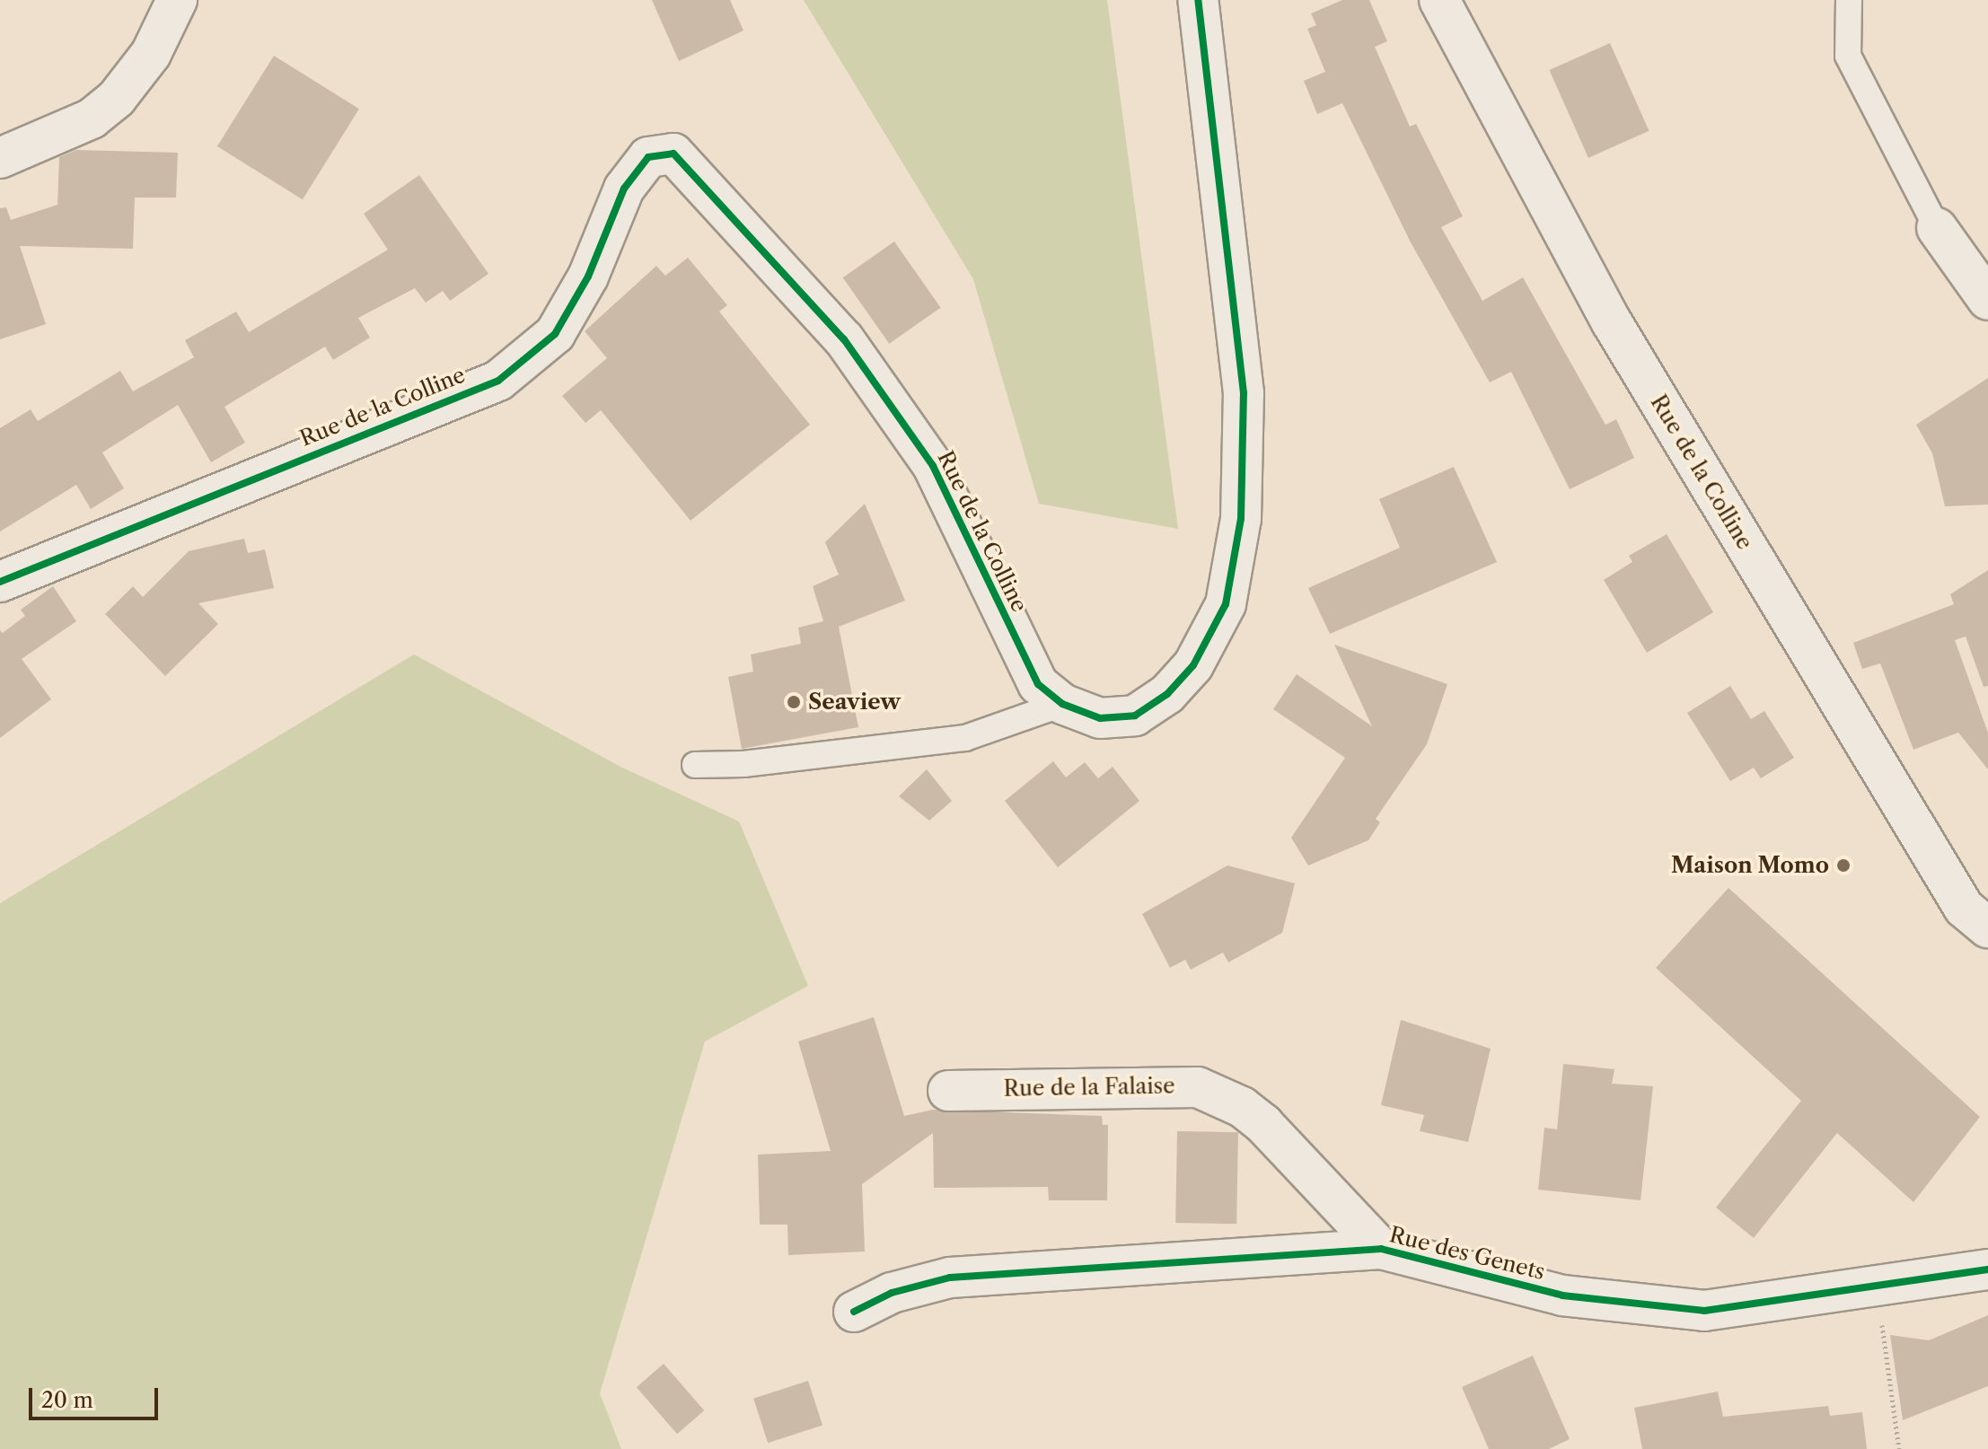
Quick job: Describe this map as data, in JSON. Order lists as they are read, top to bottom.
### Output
{
  "streets": {
    "street": ["Rue de la Colline", "Rue de la Falaise", "Rue des Genets"]
  },
  "crossings": [
    ["Rue de la Falaise", "Rue des Genets"]
  ],
  "places": ["Seaview", "Maison Momo"],
  "scale_bar": "20 m"
}
